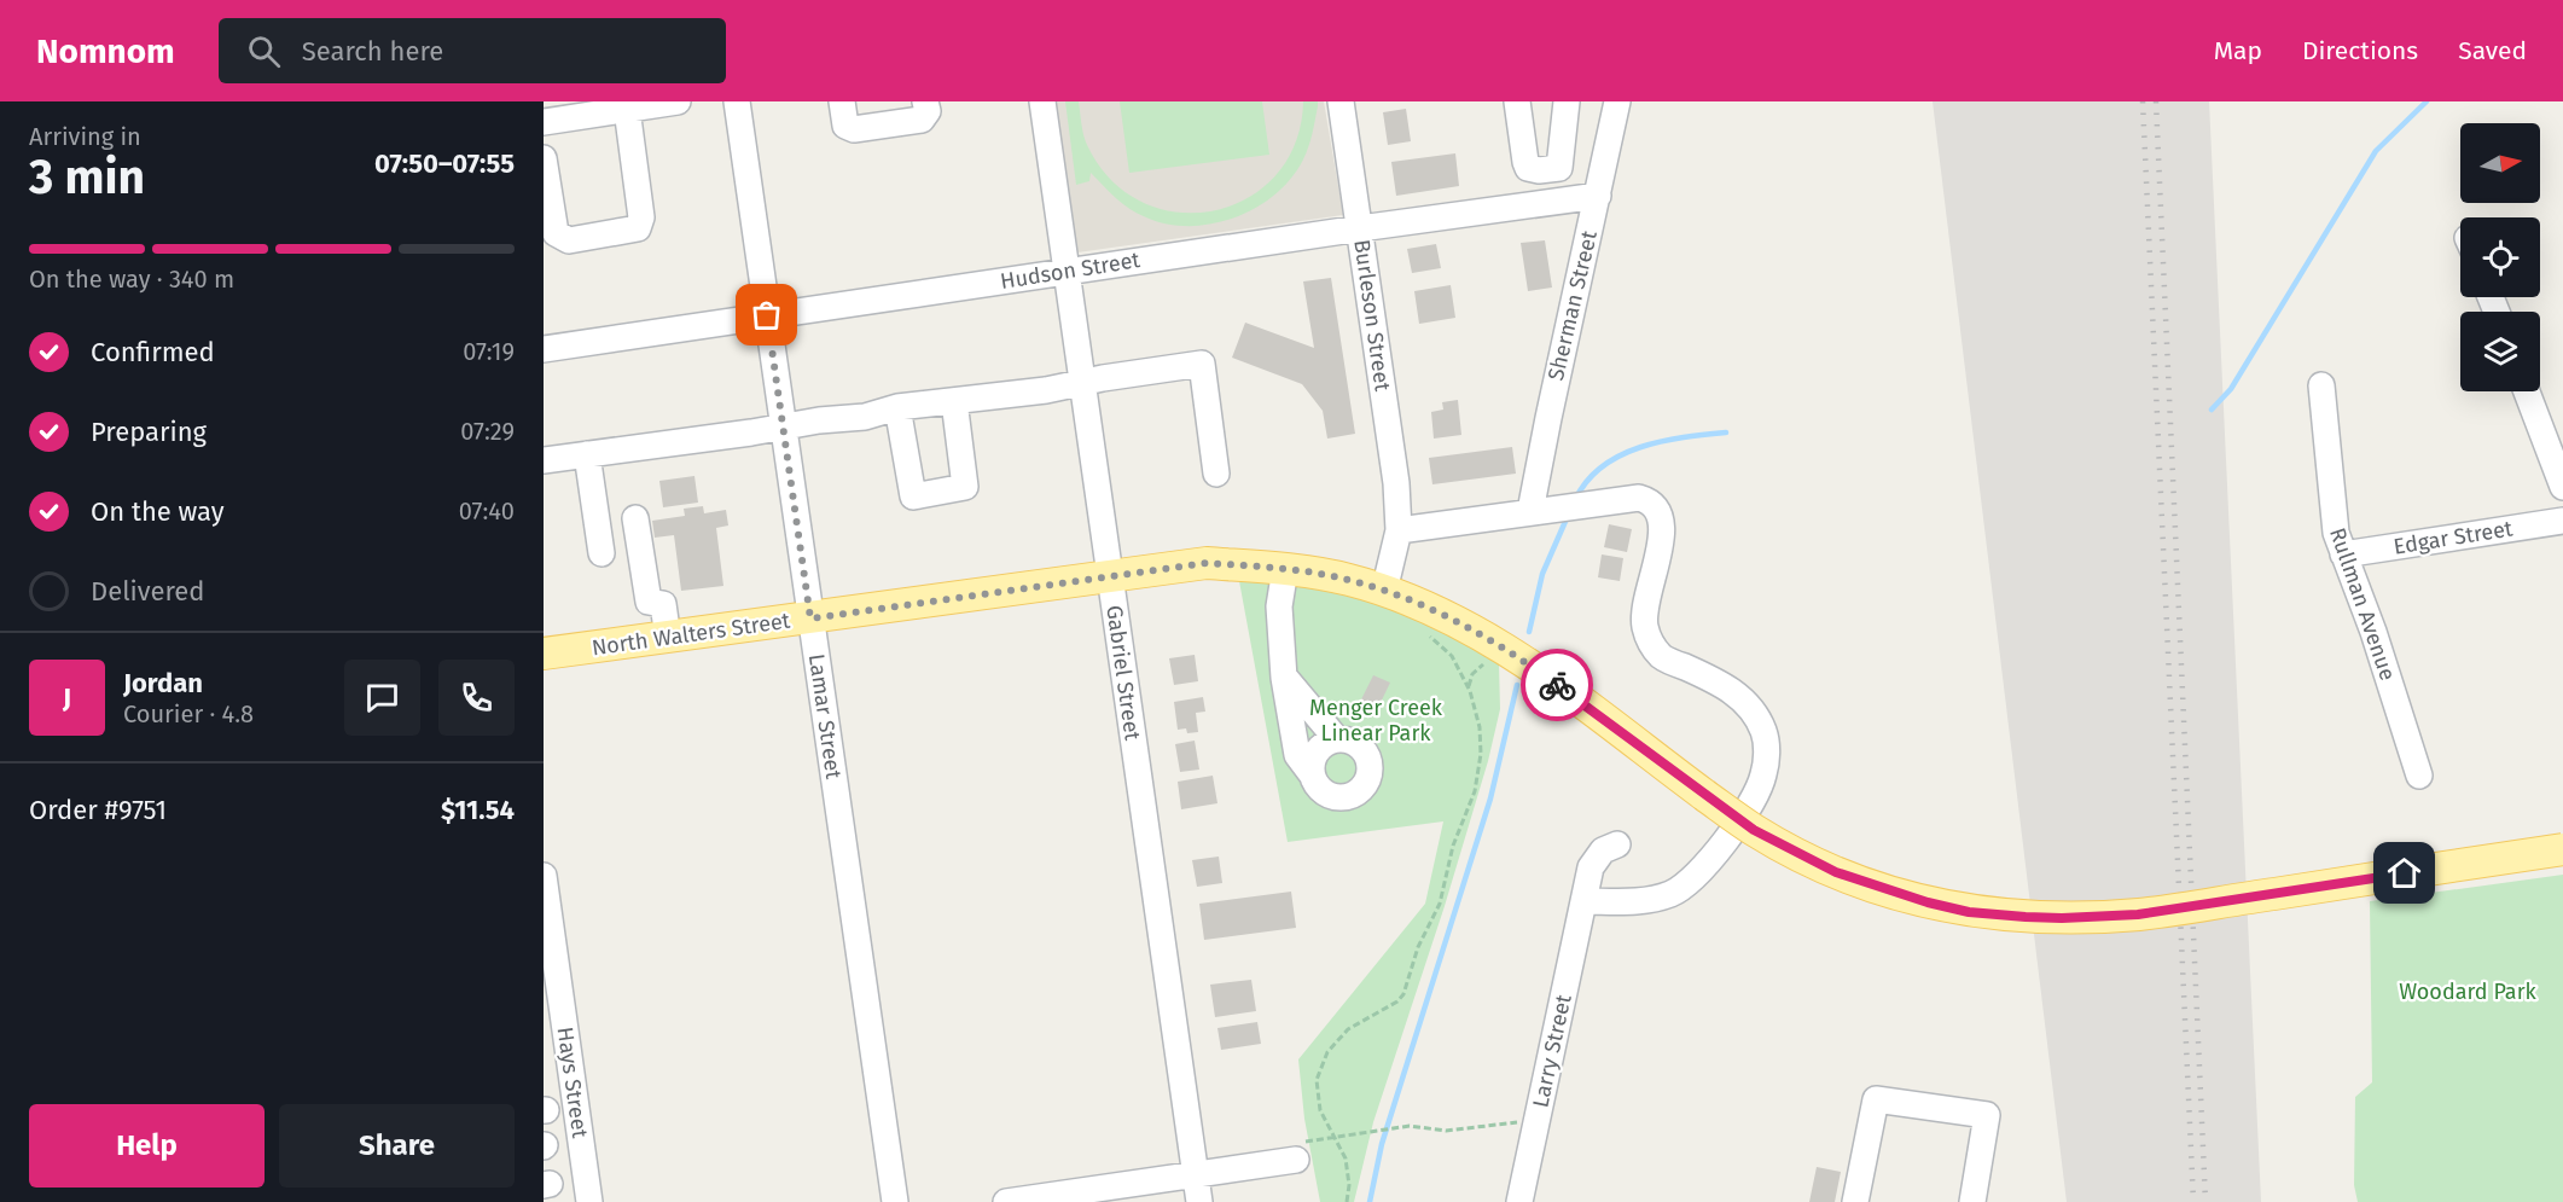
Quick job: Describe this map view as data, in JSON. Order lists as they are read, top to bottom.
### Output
{
  "streets": {
    "main road": ["North Walters Street"],
    "street": [
      "Hudson Street",
      "Sherman Street",
      "Burleson Street",
      "Edgar Street",
      "Rullman Avenue",
      "Gabriel Street",
      "Lamar Street",
      "Larry Street",
      "Hays Street"
    ]
  },
  "crossings": [
    ["Hudson Street", "Sherman Street"],
    ["Hudson Street", "Burleson Street"],
    ["Hudson Street", "Gabriel Street"],
    ["Hudson Street", "Lamar Street"],
    ["Burleson Street", "North Walters Street"],
    ["Edgar Street", "Rullman Avenue"],
    ["North Walters Street", "Gabriel Street"],
    ["North Walters Street", "Lamar Street"]
  ],
  "parks": ["Menger Creek Linear Park", "Woodard Park"],
  "north": "right",
  "page": {
    "header": "Nomnom",
    "search": "Search here",
    "nav": ["Map", "Directions", "Saved"],
    "heading": ["3 min", "Arriving in", "07:50–07:55"],
    "panel": [
      "Jordan",
      "Courier · 4.8",
      "Order #9751",
      "$11.54"
    ],
    "bar": "On the way · 340 m",
    "list": [
      ["Confirmed", "07:19"],
      ["Preparing", "07:29"],
      ["On the way", "07:40"],
      "Delivered"
    ],
    "round": "J",
    "buttons": ["Help", "Share"]
  }
}
